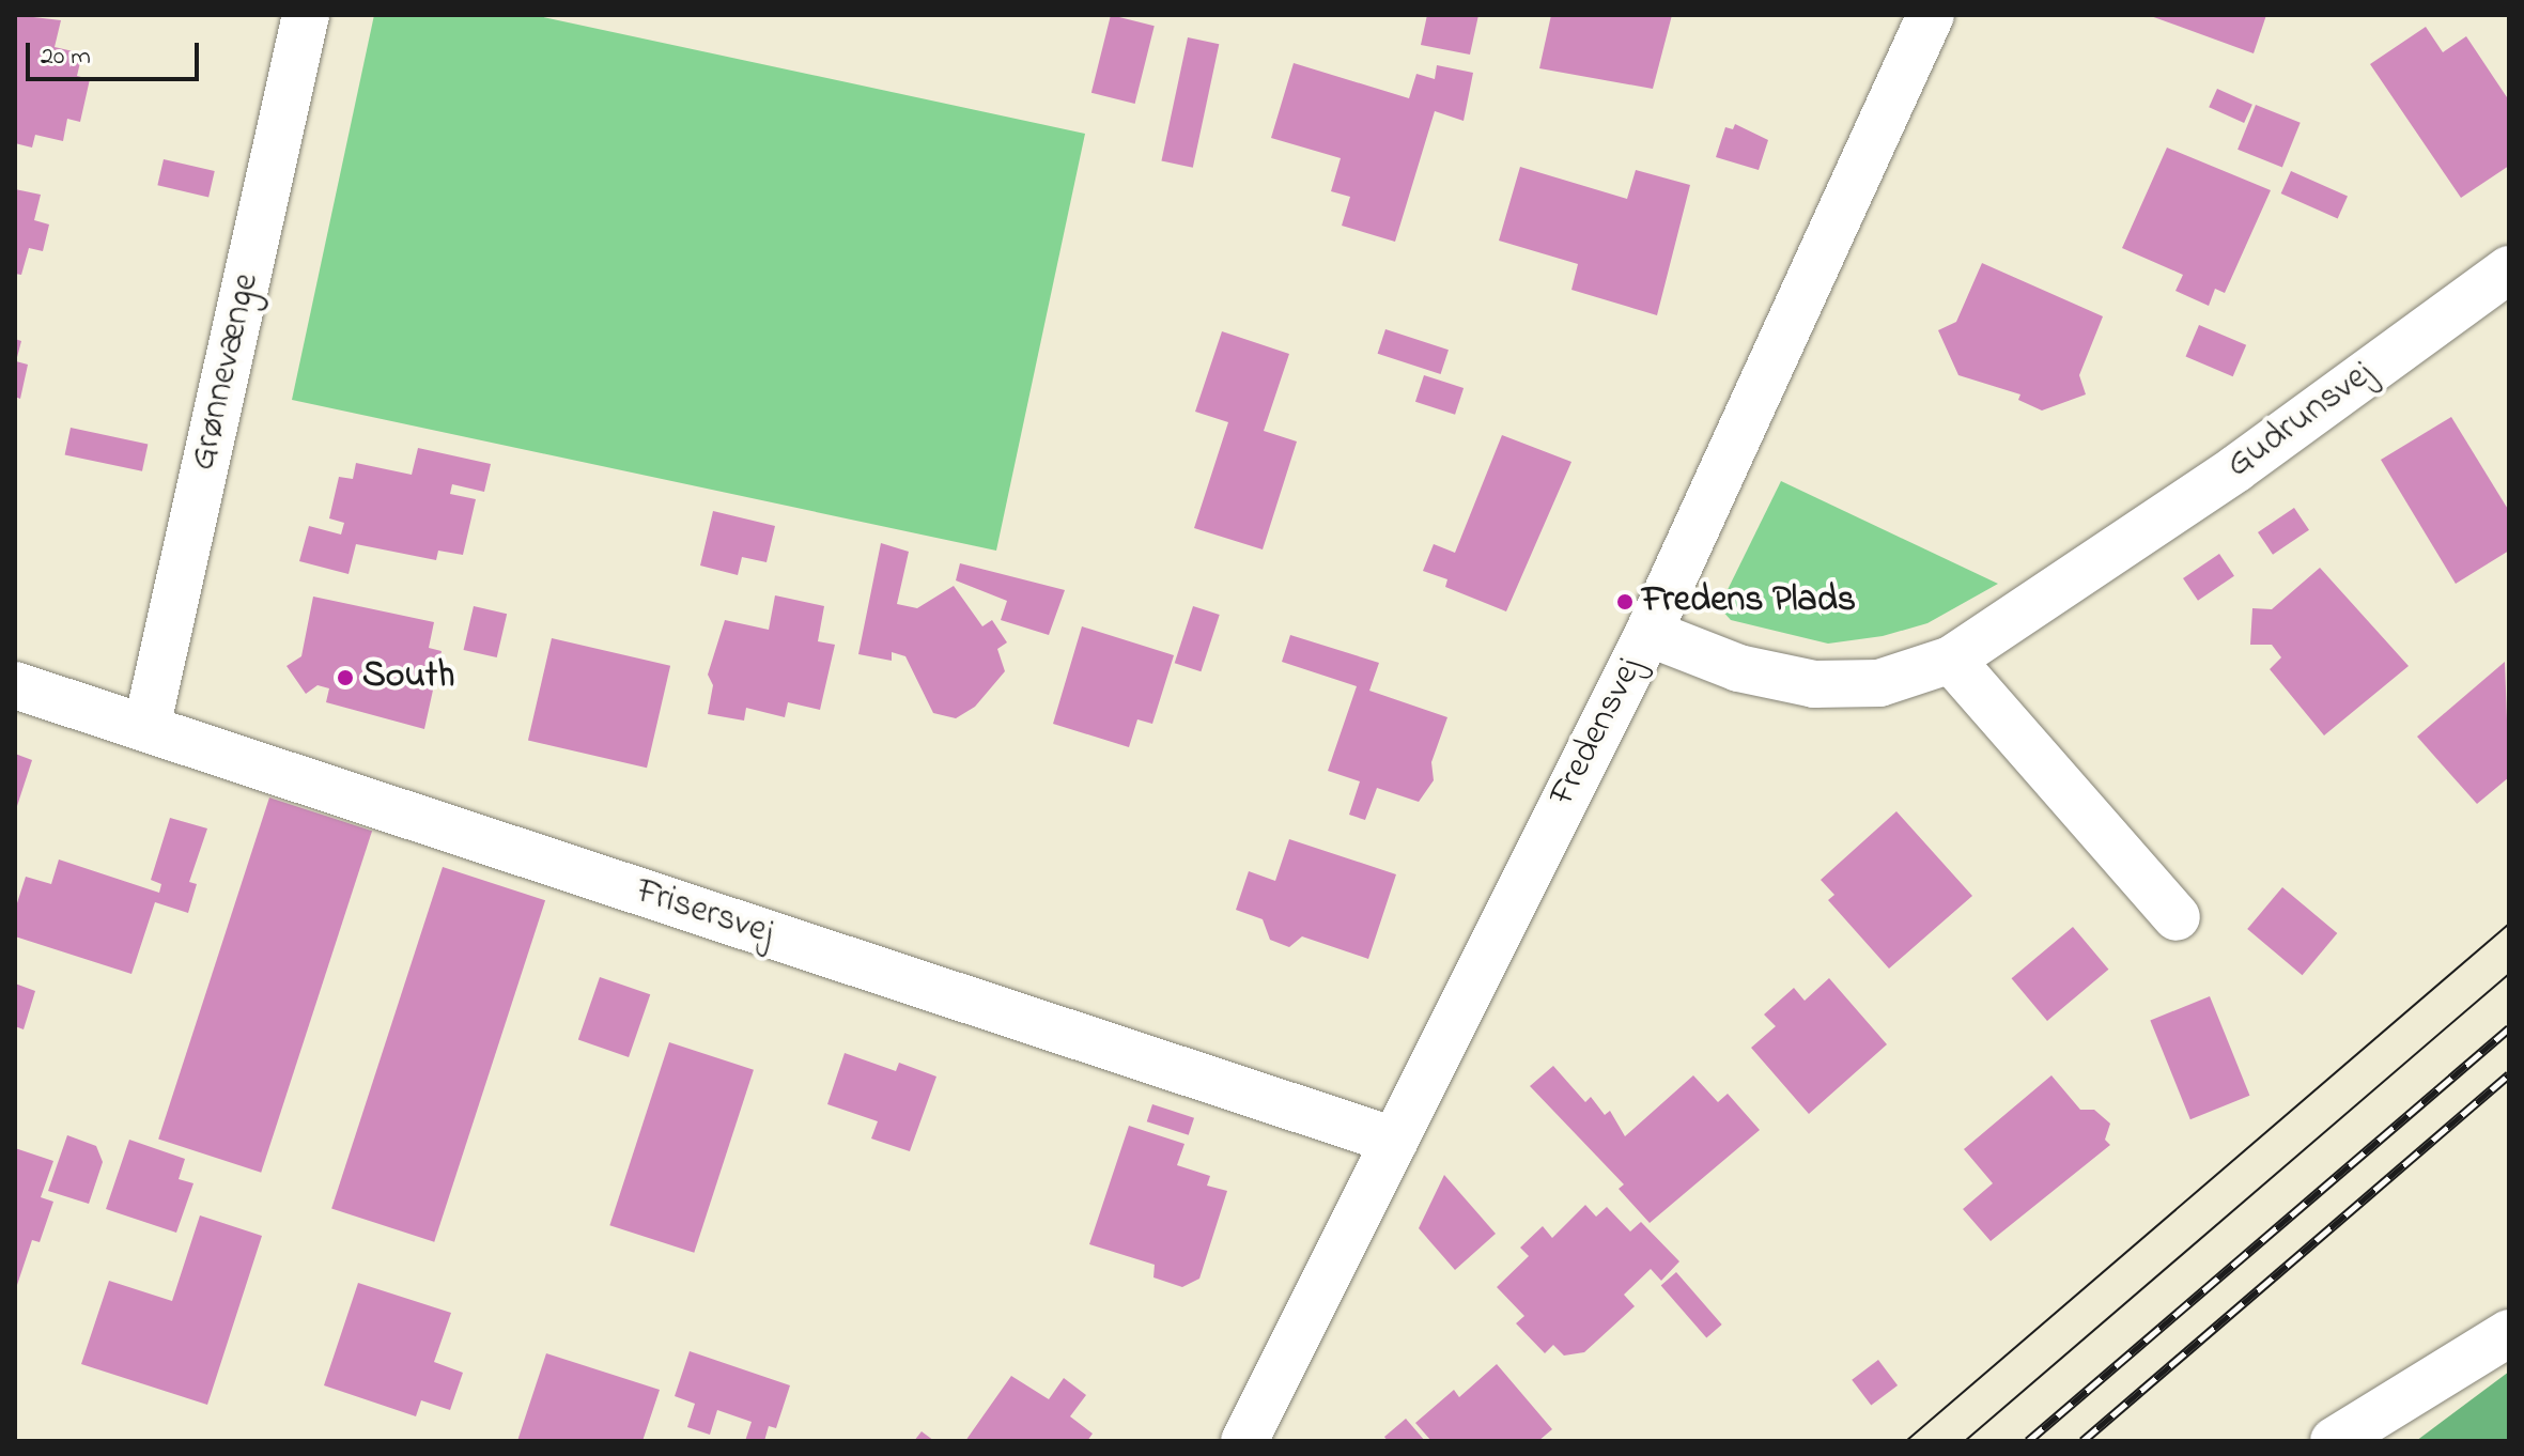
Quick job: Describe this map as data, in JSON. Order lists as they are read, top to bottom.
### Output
{
  "streets": {
    "street": [
      "Grønnevænge",
      "Gudrunsvej",
      "Fredensvej",
      "Frisersvej"
    ]
  },
  "crossings": [
    ["Grønnevænge", "Frisersvej"],
    ["Fredensvej", "Frisersvej"]
  ],
  "places": ["Fredens Plads", "South"],
  "scale_bar": "20 m"
}
